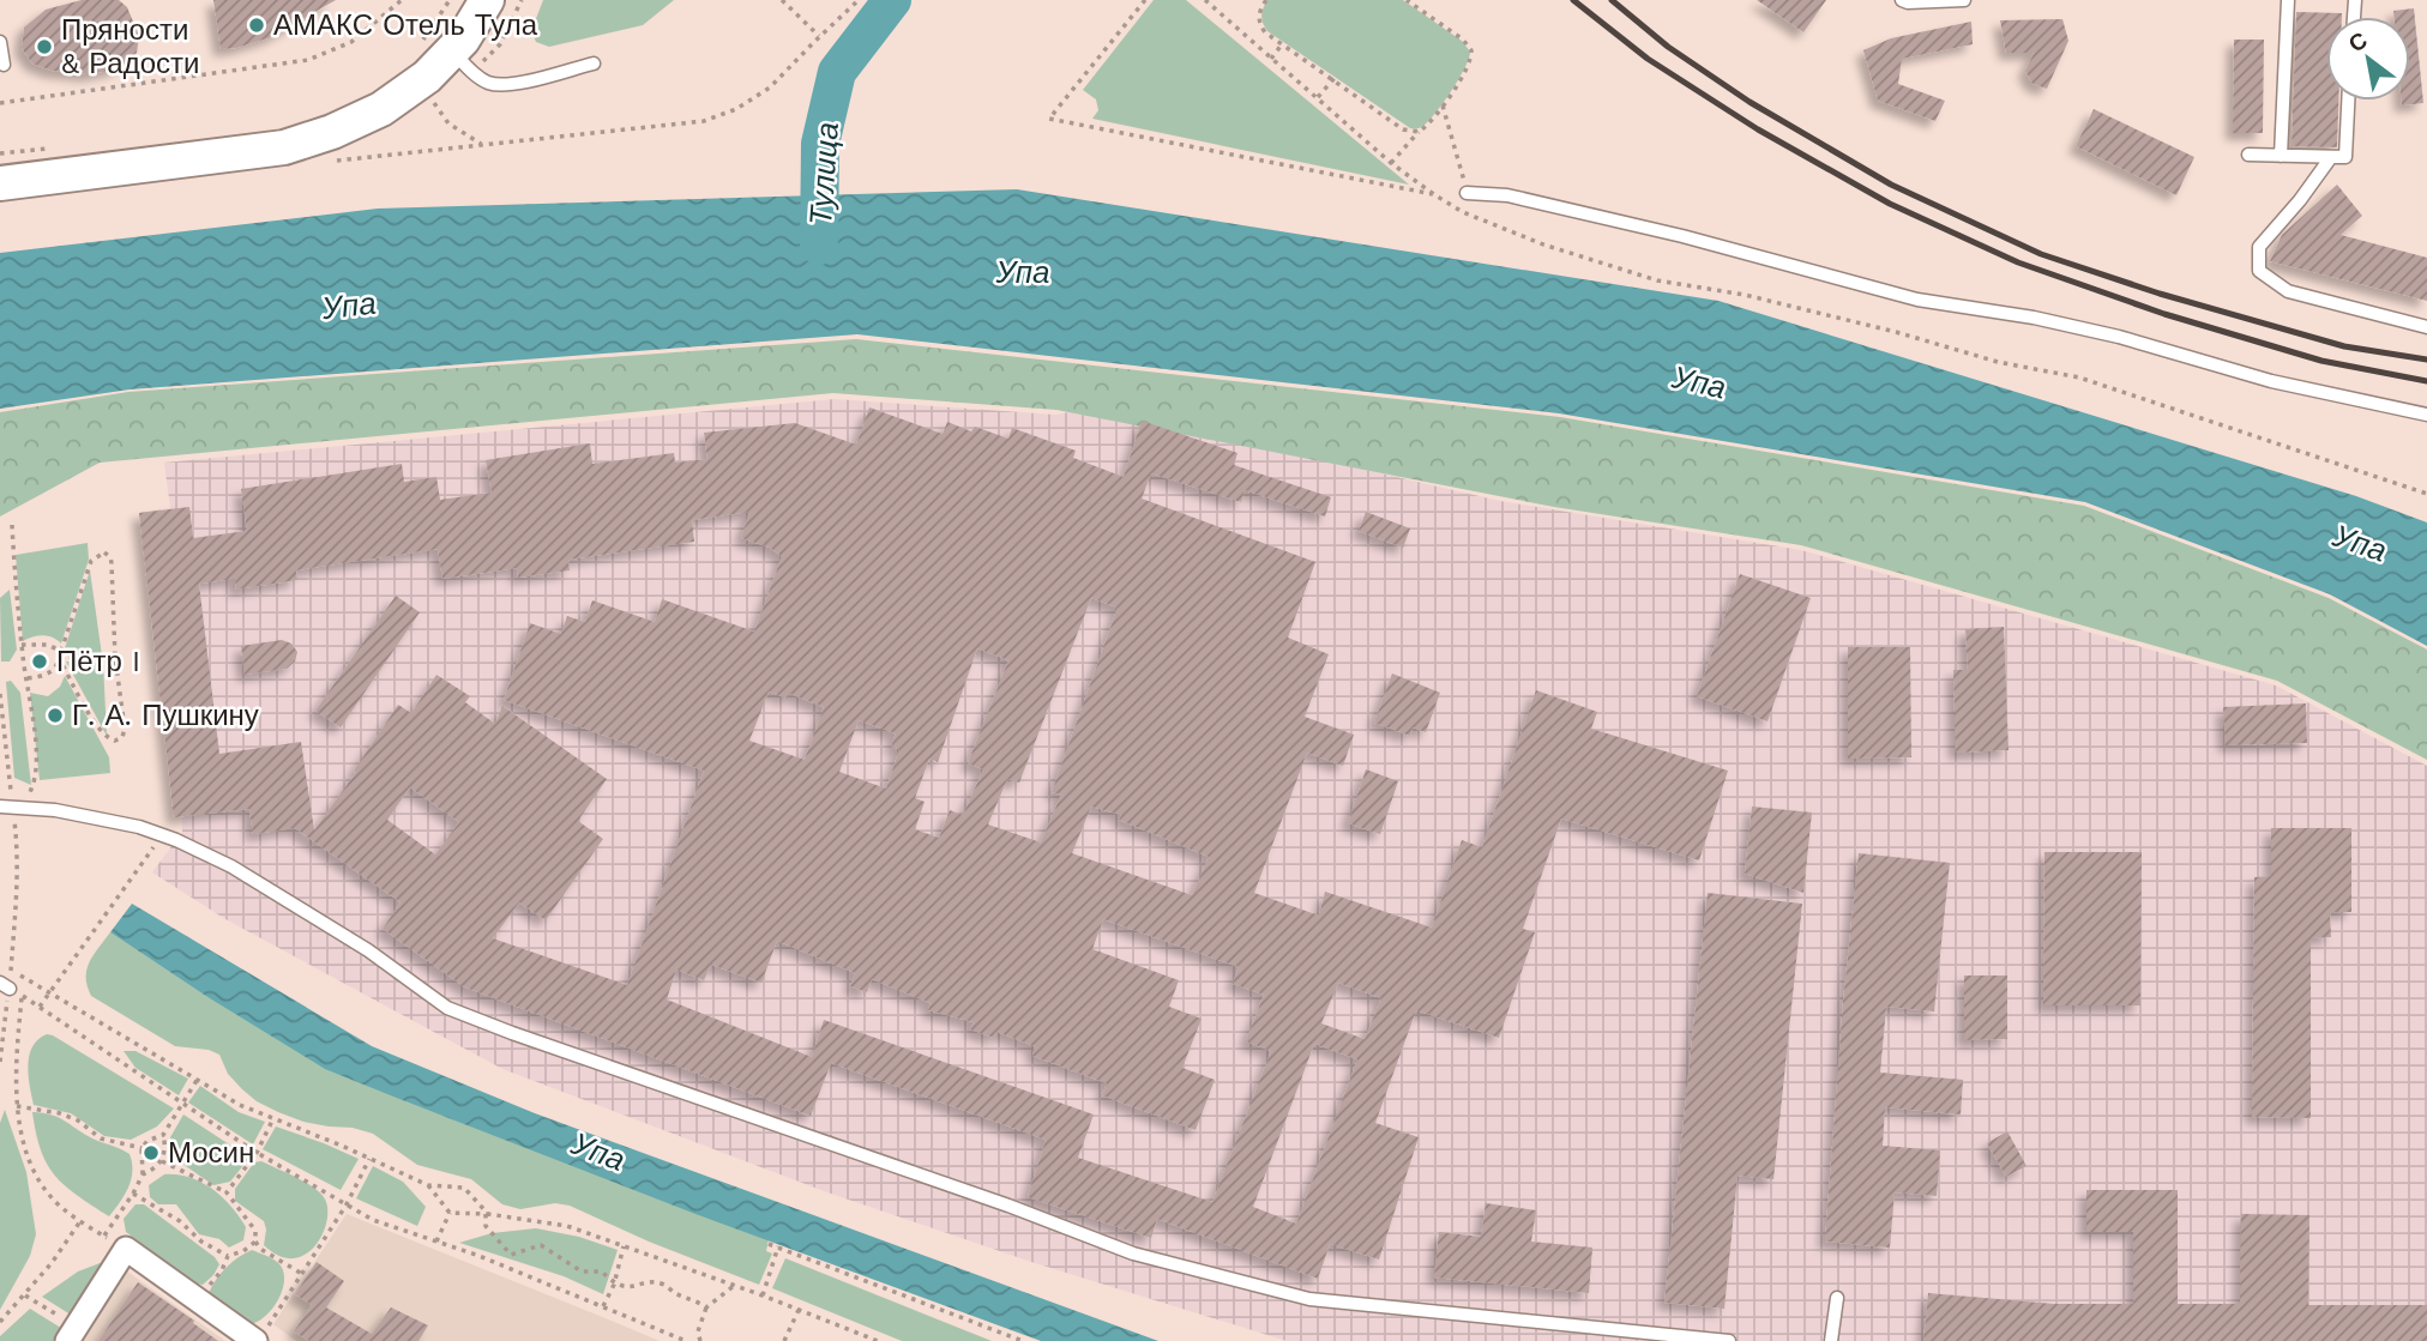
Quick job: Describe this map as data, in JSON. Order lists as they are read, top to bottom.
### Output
{
  "water": ["Тулица", "Упа"],
  "places": [
    "АМАКС Отель Тула",
    "Пряности & Радости",
    "Пётр I",
    "Г. А. Пушкину",
    "Мосин"
  ],
  "north": "top left"
}
